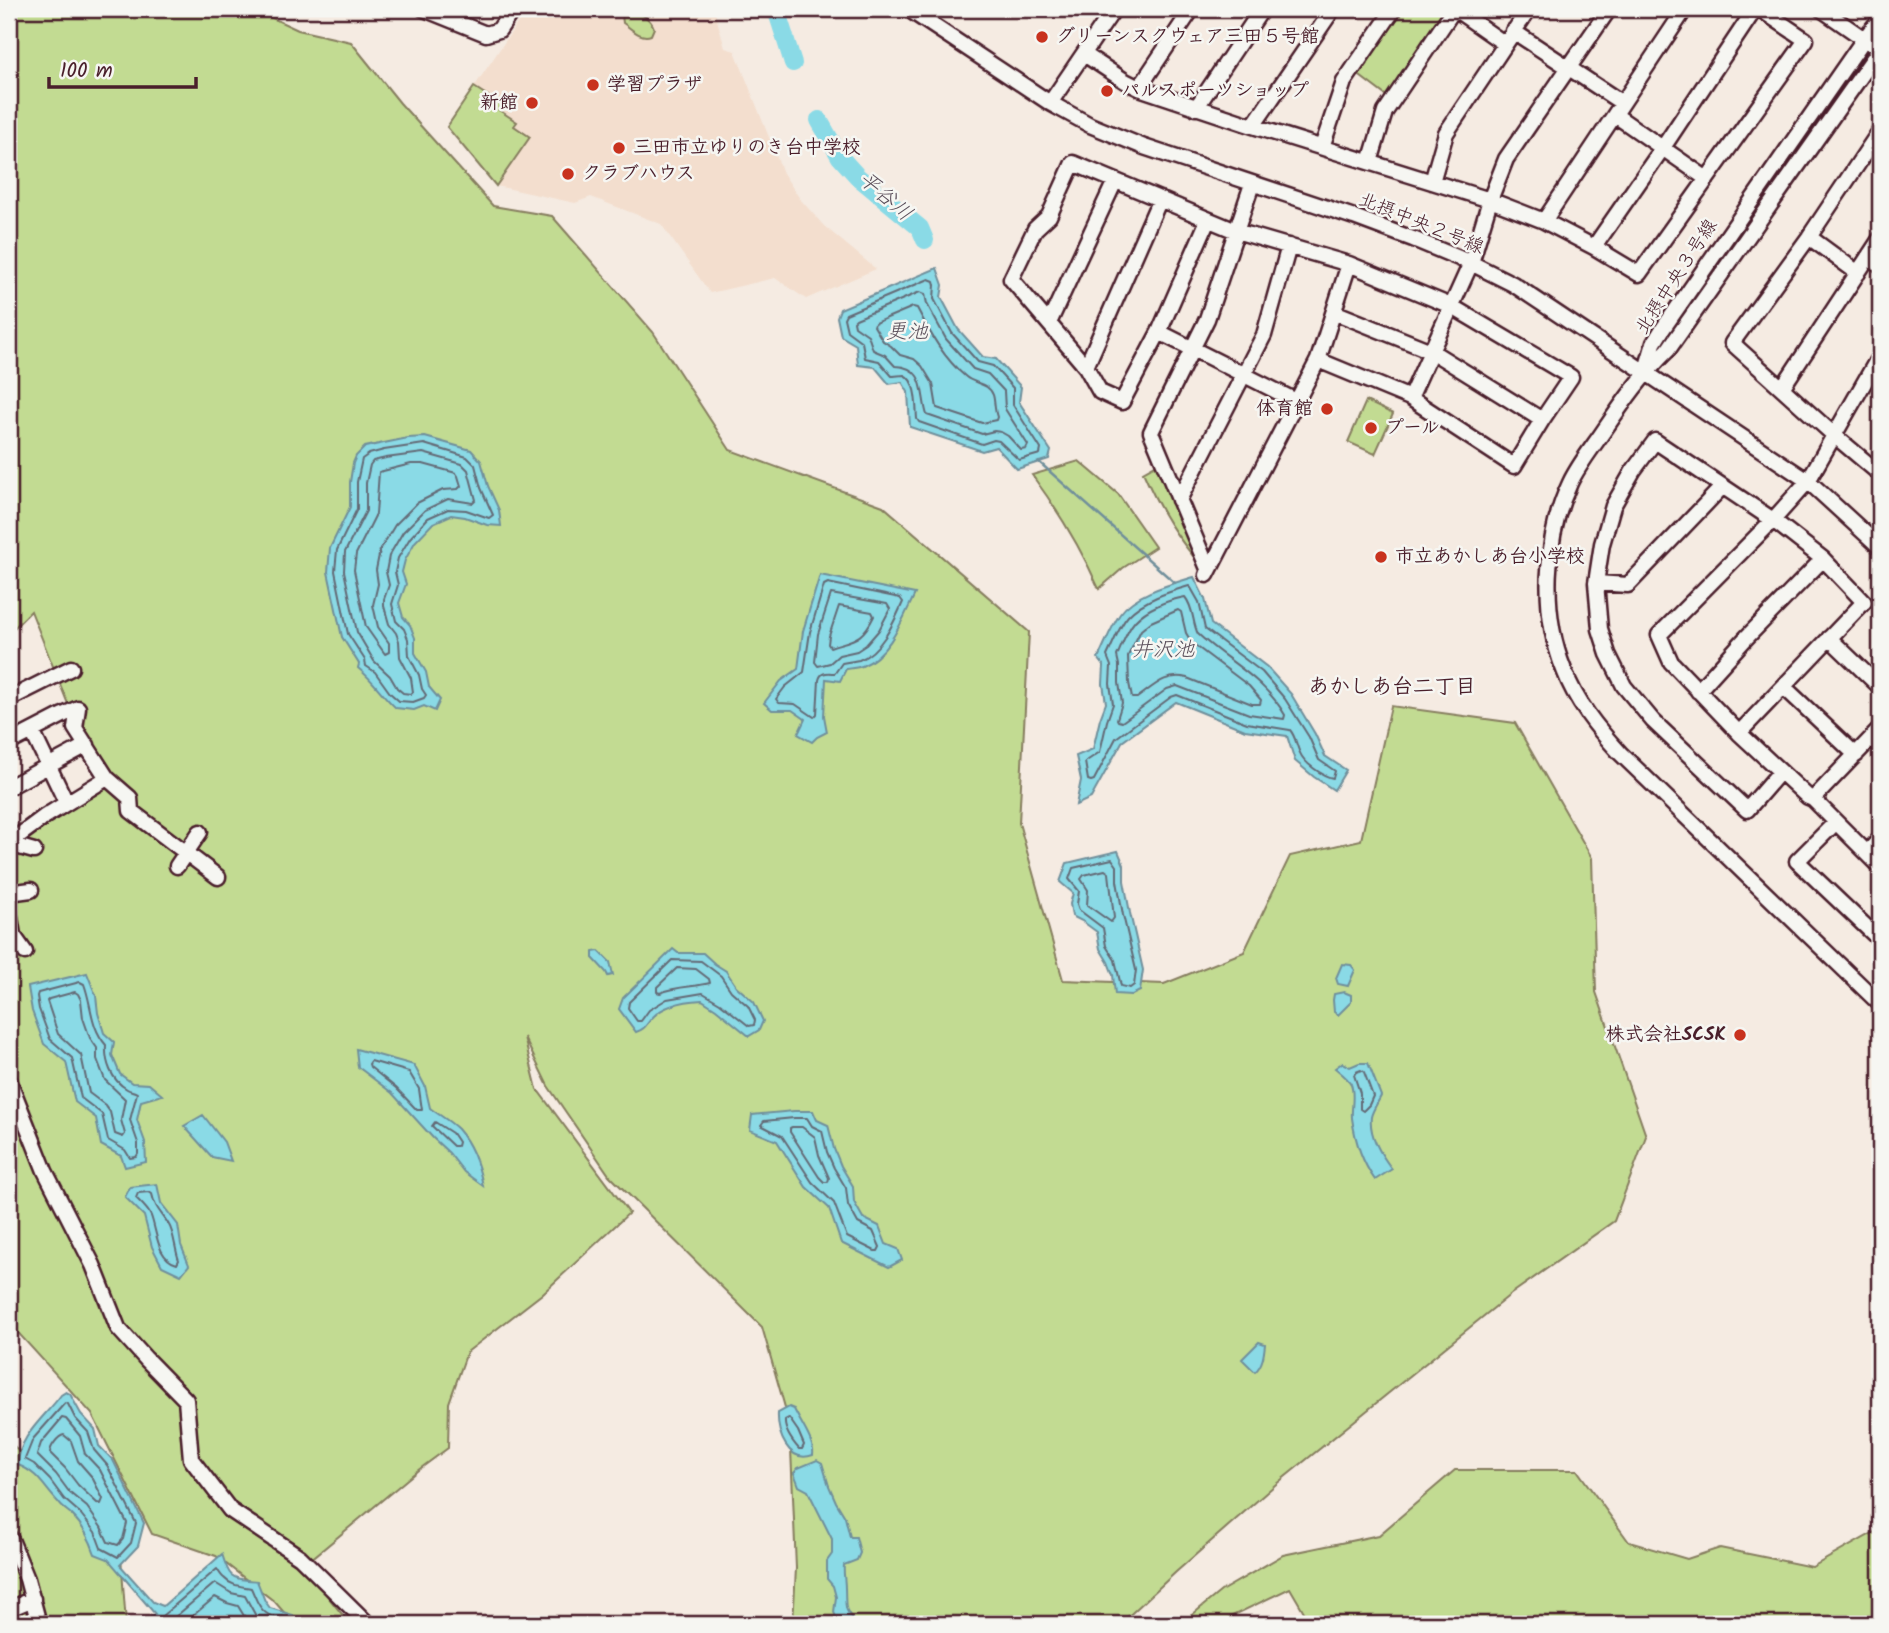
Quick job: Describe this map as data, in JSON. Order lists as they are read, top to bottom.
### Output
{
  "streets": {
    "street": ["北摂中央２号線", "北摂中央３号線"]
  },
  "crossings": [
    ["北摂中央２号線", "北摂中央３号線"]
  ],
  "districts": ["あかしあ台二丁目"],
  "water": ["平谷川", "更池", "井沢池"],
  "places": [
    "グリーンスクウェア三田５号館",
    "学習プラザ",
    "パルスポーツショップ",
    "新館",
    "三田市立ゆりのき台中学校",
    "クラブハウス",
    "体育館",
    "プール",
    "市立あかしあ台小学校",
    "株式会社SCSK"
  ],
  "scale_bar": "100 m"
}
